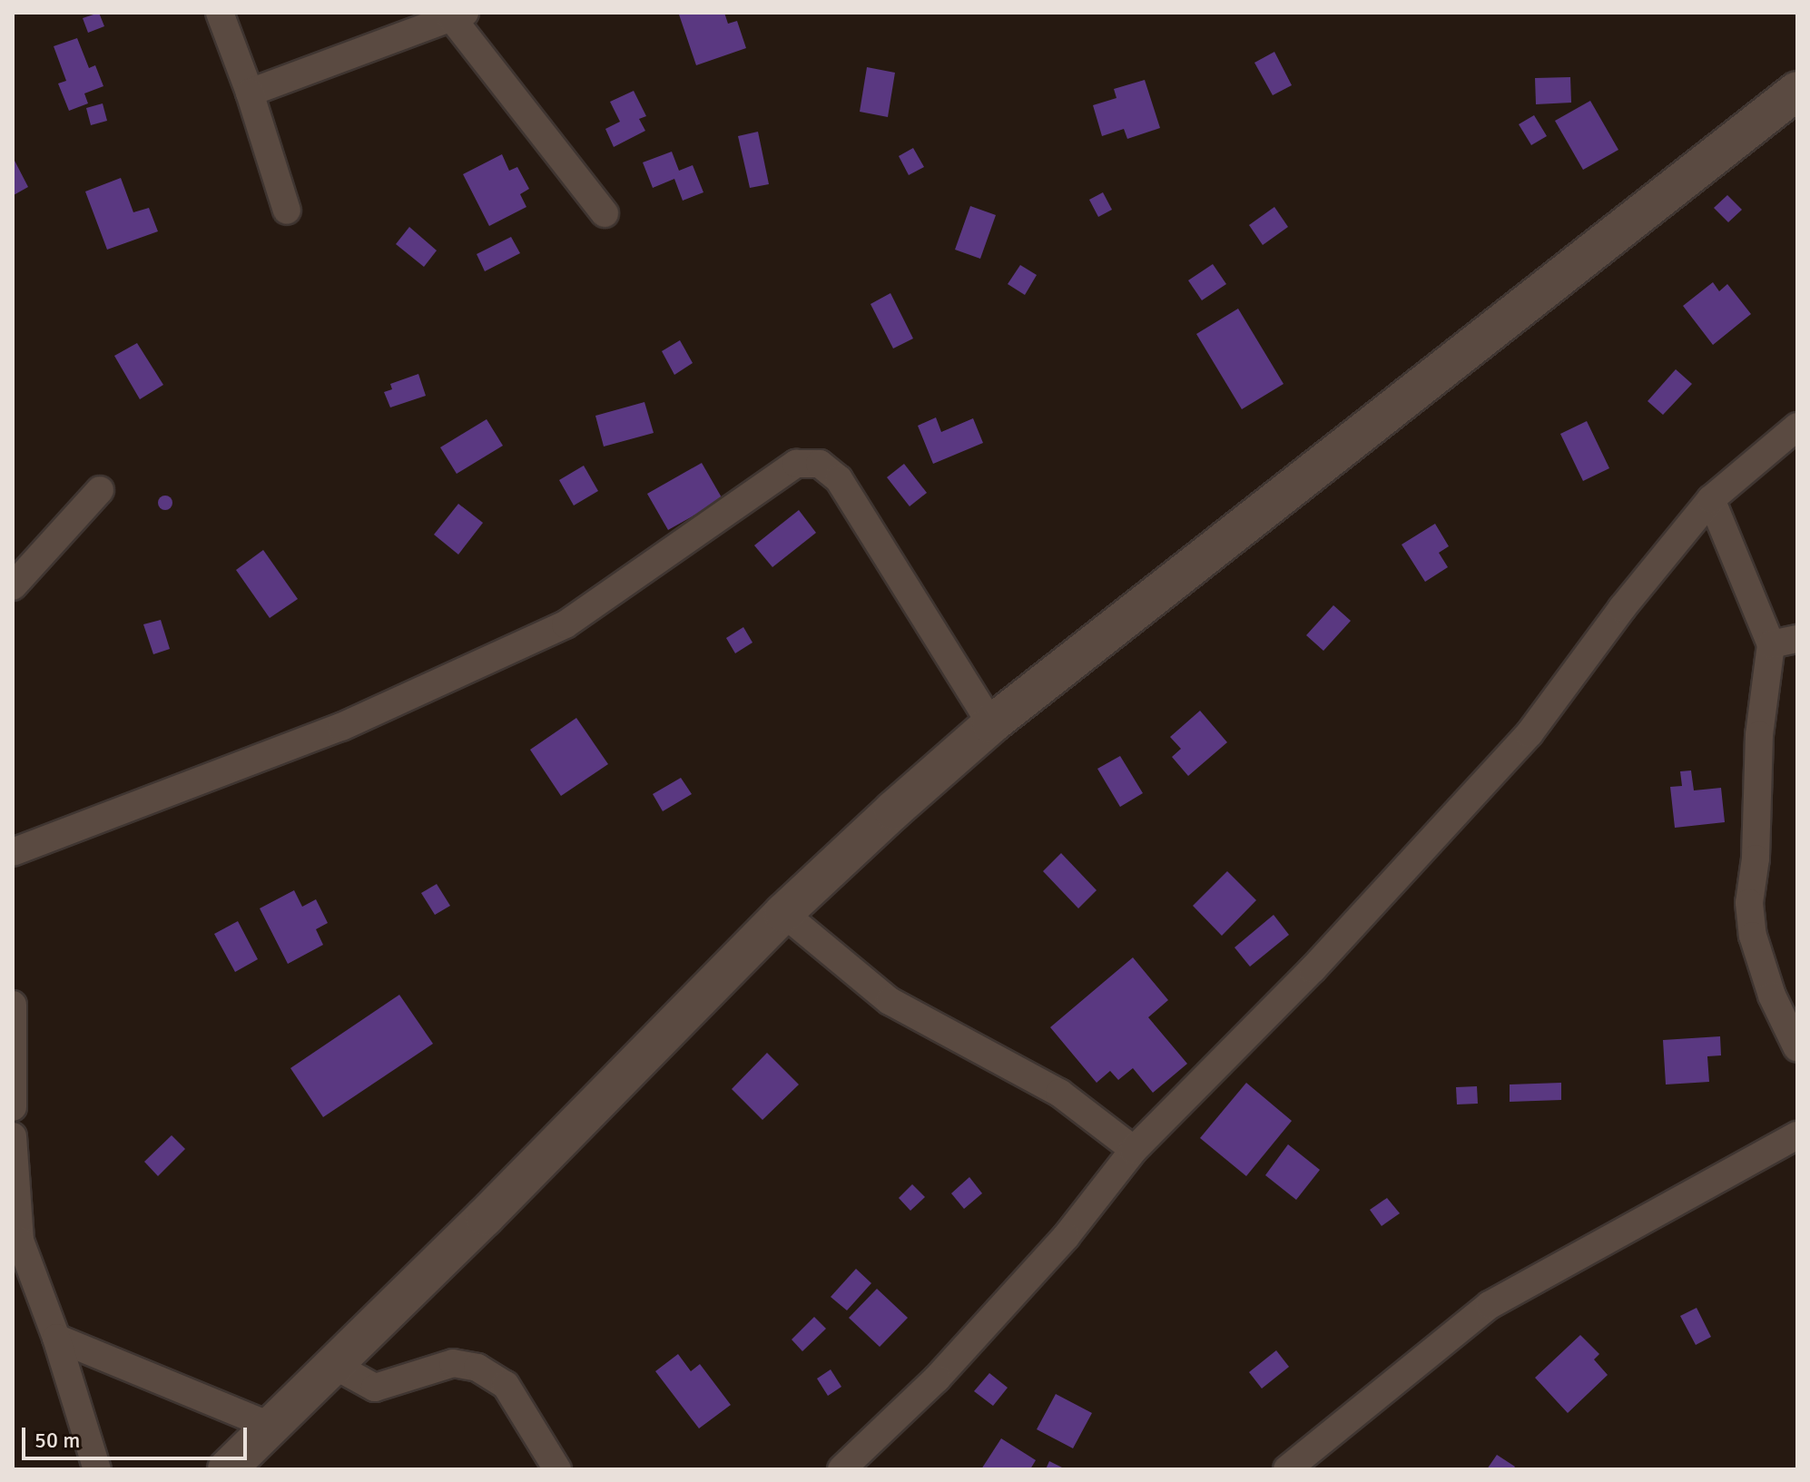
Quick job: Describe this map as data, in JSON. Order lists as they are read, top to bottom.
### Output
{
  "scale_bar": "50 m"
}
